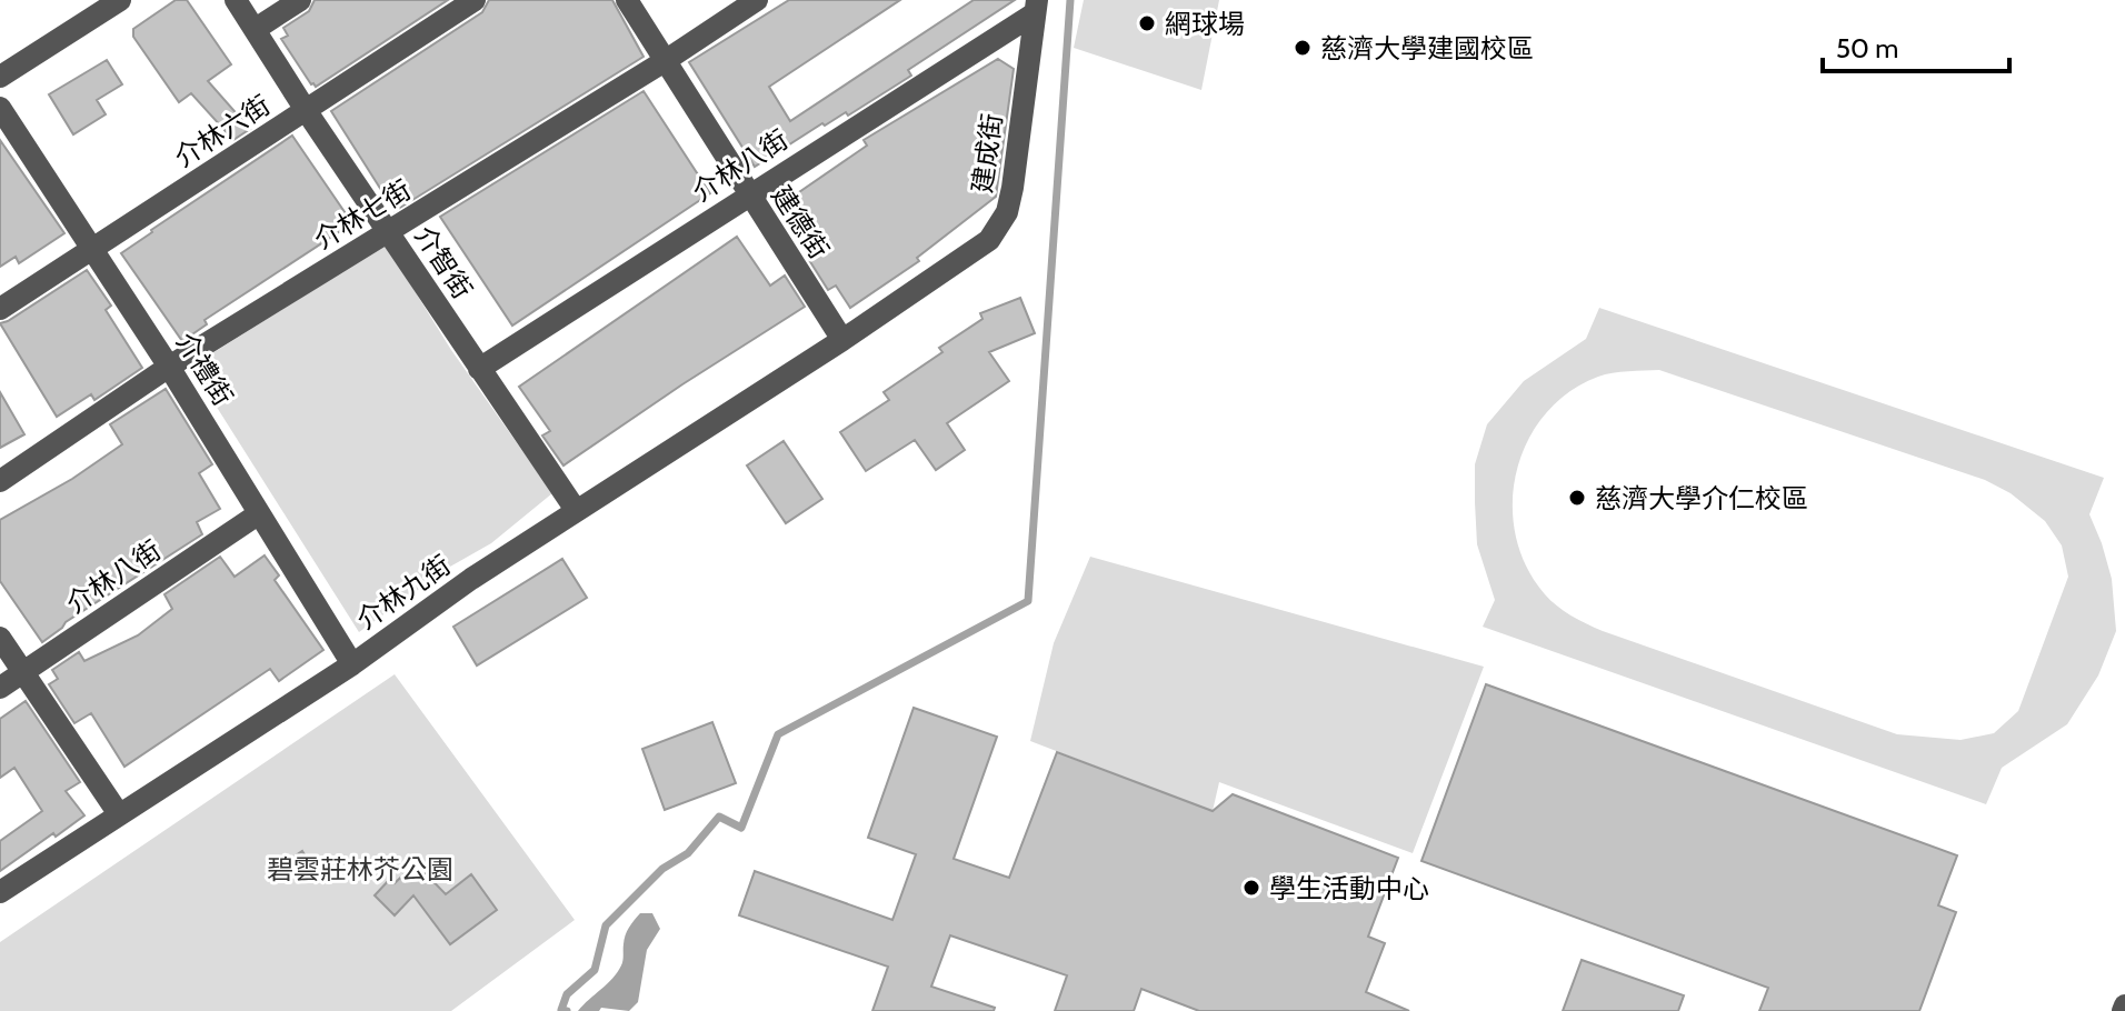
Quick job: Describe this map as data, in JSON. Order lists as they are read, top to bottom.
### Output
{
  "streets": {
    "street": [
      "介林六街",
      "建成街",
      "介林八街",
      "介林七街",
      "建德街",
      "介智街",
      "介禮街",
      "介林九街"
    ]
  },
  "crossings": [
    ["介林六街", "介智街"],
    ["介林六街", "介禮街"],
    ["建成街", "介林八街"],
    ["建成街", "建德街"],
    ["建成街", "介林九街"],
    ["介林八街", "建德街"],
    ["介林八街", "介智街"],
    ["介林八街", "介禮街"],
    ["介林七街", "建德街"],
    ["介林七街", "介智街"],
    ["介林七街", "介禮街"],
    ["建德街", "介林九街"],
    ["介智街", "介林九街"],
    ["介禮街", "介林九街"]
  ],
  "parks": ["碧雲莊林芥公園"],
  "places": [
    "網球場",
    "慈濟大學建國校區",
    "慈濟大學介仁校區",
    "學生活動中心"
  ],
  "scale_bar": "50 m"
}
